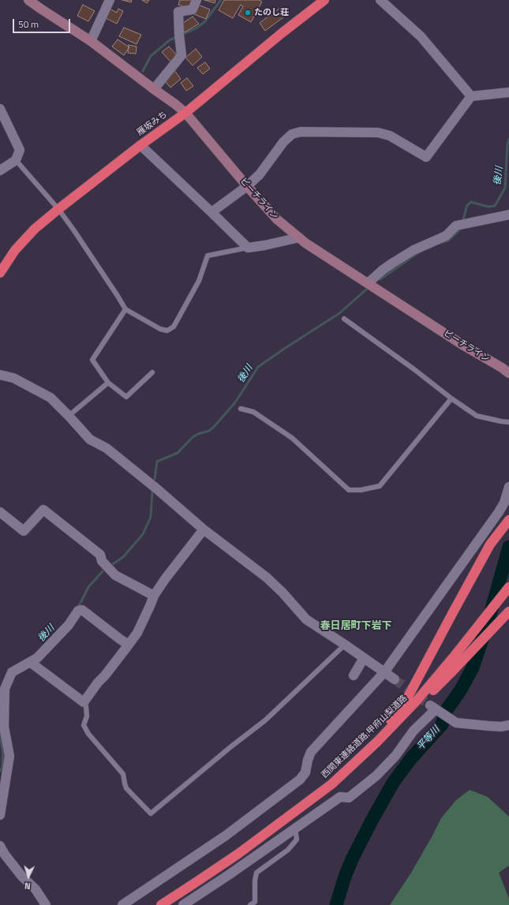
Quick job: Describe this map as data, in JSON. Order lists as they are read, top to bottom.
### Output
{
  "streets": {
    "highway": ["雁坂みち", "西関東連絡道路;甲府山梨道路"],
    "street": ["ピーチライン"]
  },
  "crossings": [
    ["雁坂みち", "ピーチライン"]
  ],
  "districts": ["春日居町下岩下"],
  "water": ["後川", "平等川"],
  "places": ["たのし荘"],
  "scale_bar": "50 m",
  "north": "bottom"
}
